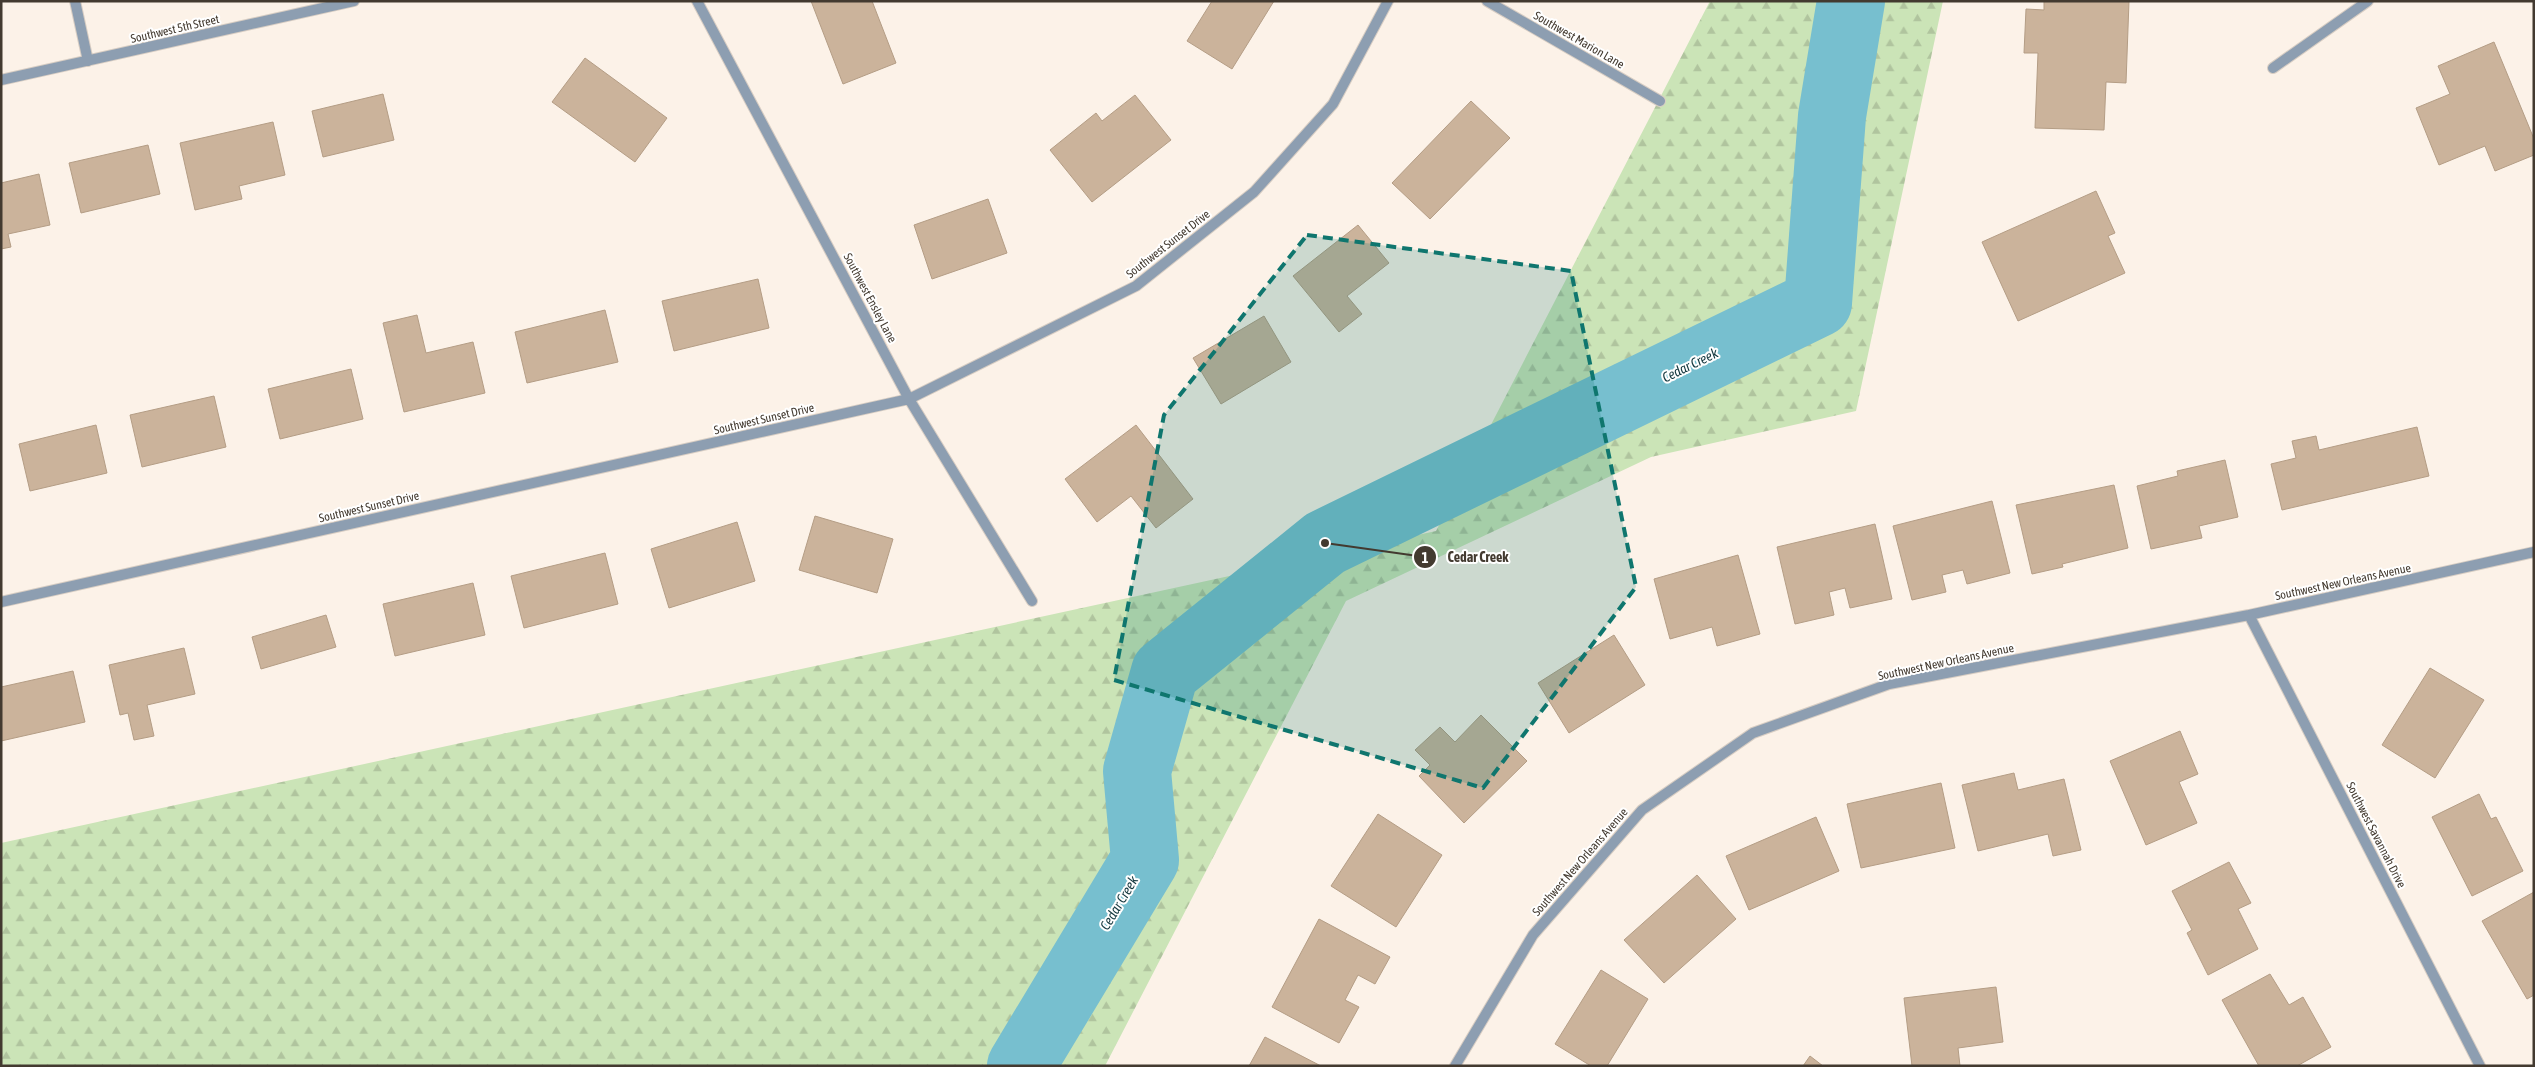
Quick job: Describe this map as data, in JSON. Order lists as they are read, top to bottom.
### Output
{
  "streets": {
    "street": [
      "Southwest 5th Street",
      "Southwest Marion Lane",
      "Southwest Sunset Drive",
      "Southwest Ensley Lane",
      "Southwest New Orleans Avenue",
      "Southwest Savannah Drive"
    ]
  },
  "crossings": [
    ["Southwest Sunset Drive", "Southwest Ensley Lane"],
    ["Southwest New Orleans Avenue", "Southwest Savannah Drive"]
  ],
  "water": ["Cedar Creek"],
  "places": ["Cedar Creek"]
}
